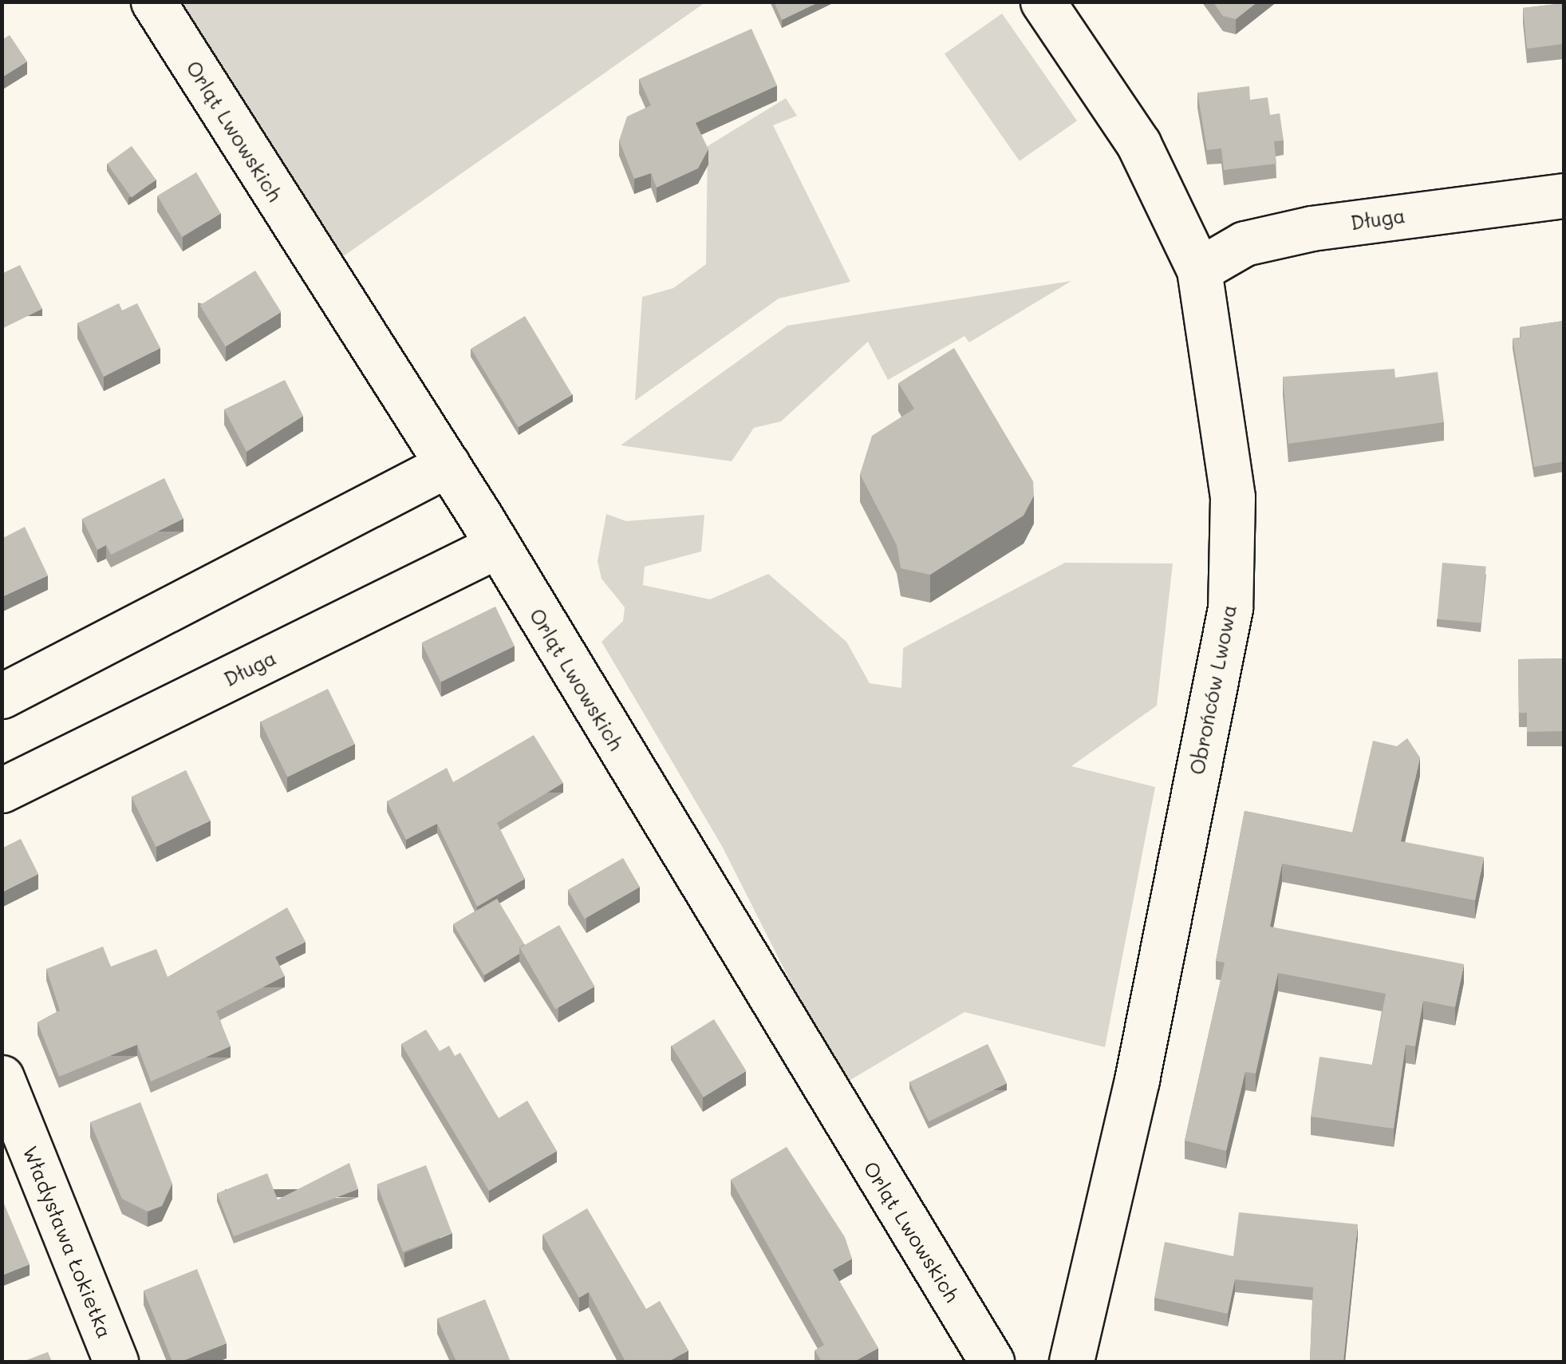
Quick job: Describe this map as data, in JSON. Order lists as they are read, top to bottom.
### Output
{
  "streets": {
    "street": [
      "Orląt Lwowskich",
      "Długa",
      "Obrońców Lwowa",
      "Władysława Łokietka"
    ]
  },
  "crossings": [
    ["Orląt Lwowskich", "Długa"],
    ["Długa", "Obrońców Lwowa"]
  ]
}
